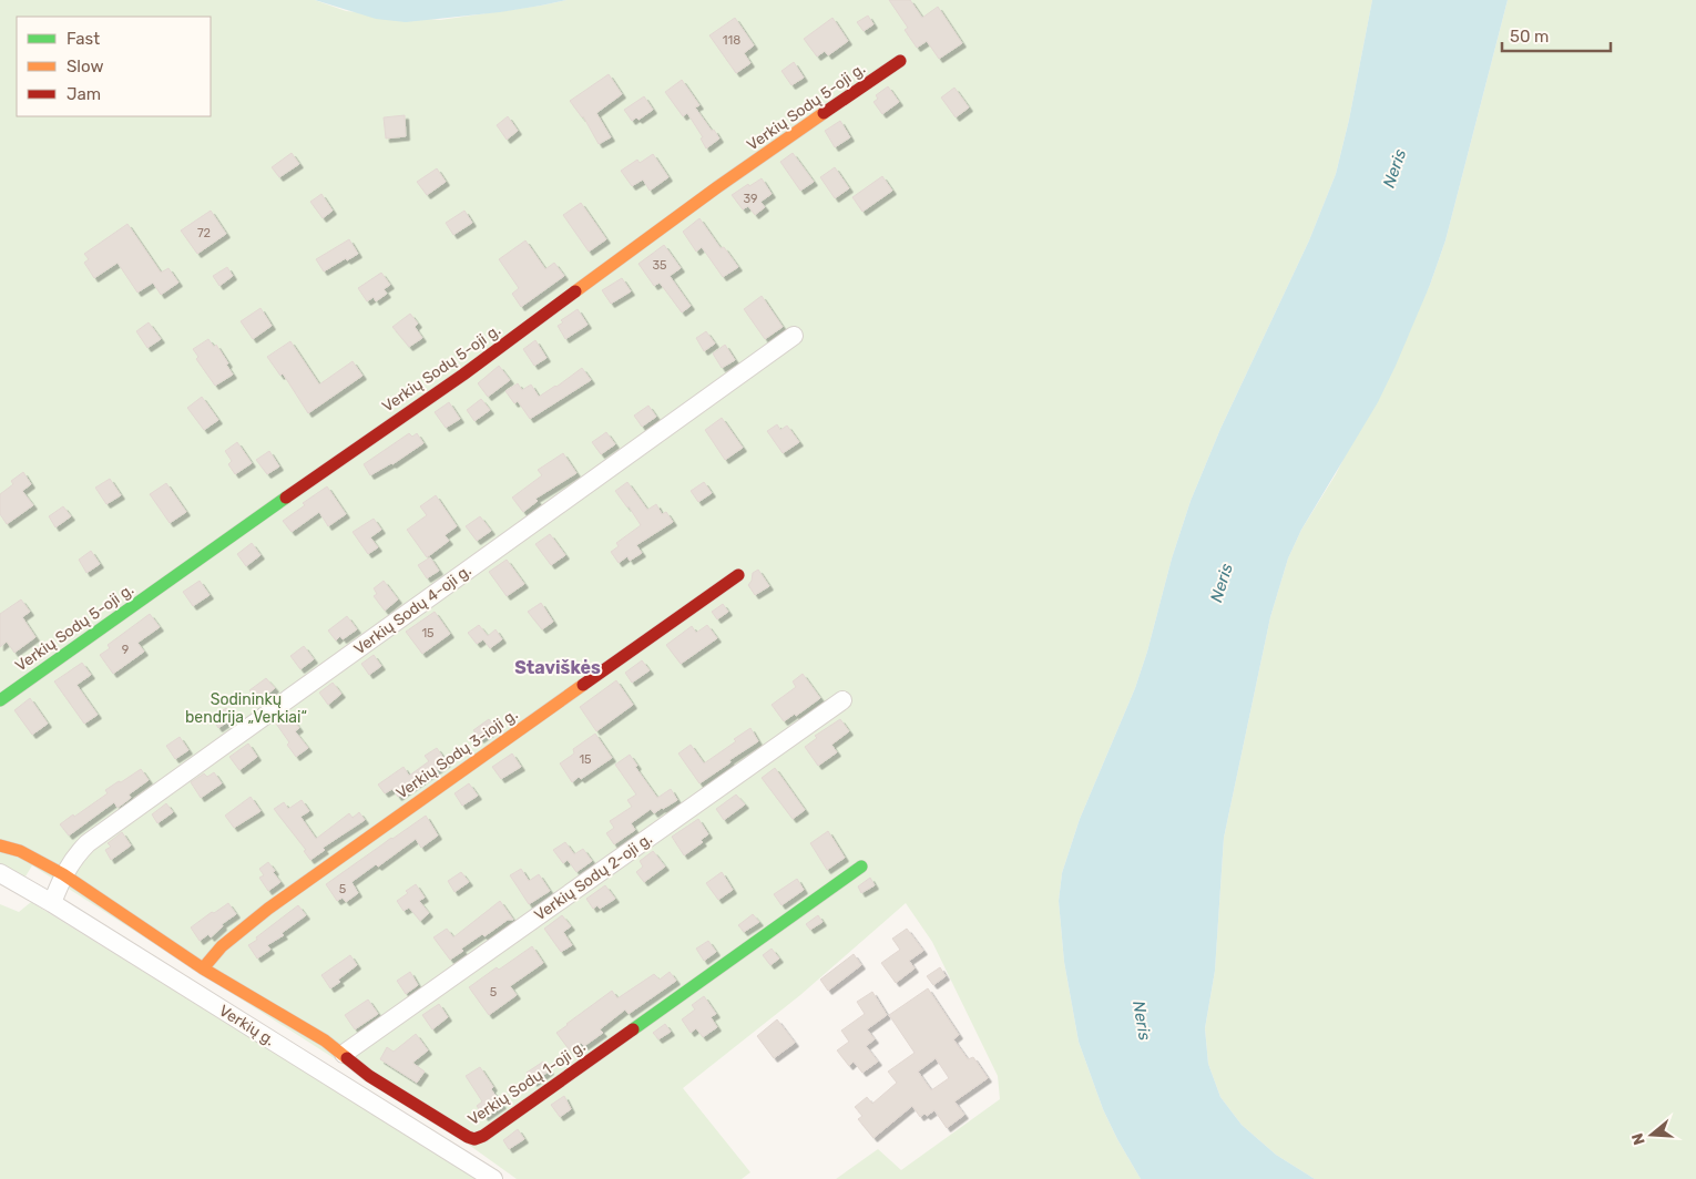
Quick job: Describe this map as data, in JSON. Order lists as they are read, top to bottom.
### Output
{
  "streets": {
    "street": [
      "Verkių Sodų 5-oji g.",
      "Verkių Sodų 4-oji g.",
      "Verkių Sodų 3-ioji g.",
      "Verkių Sodų 2-oji g.",
      "Verkių g.",
      "Verkių Sodų 1-oji g."
    ]
  },
  "crossings": [
    ["Verkių Sodų 4-oji g.", "Verkių g."],
    ["Verkių Sodų 4-oji g.", "Verkių Sodų 1-oji g."],
    ["Verkių Sodų 3-ioji g.", "Verkių Sodų 1-oji g."],
    ["Verkių Sodų 2-oji g.", "Verkių Sodų 1-oji g."]
  ],
  "districts": ["Staviškės"],
  "water": ["Neris"],
  "parks": ["Sodininkų bendrija „Verkiai“"],
  "house_numbers": [
    "118",
    "39",
    "72",
    "35",
    "15",
    "9",
    "15",
    "5",
    "5"
  ],
  "legend": ["Fast", "Slow", "Jam"],
  "scale_bar": "50 m",
  "north": "left"
}
